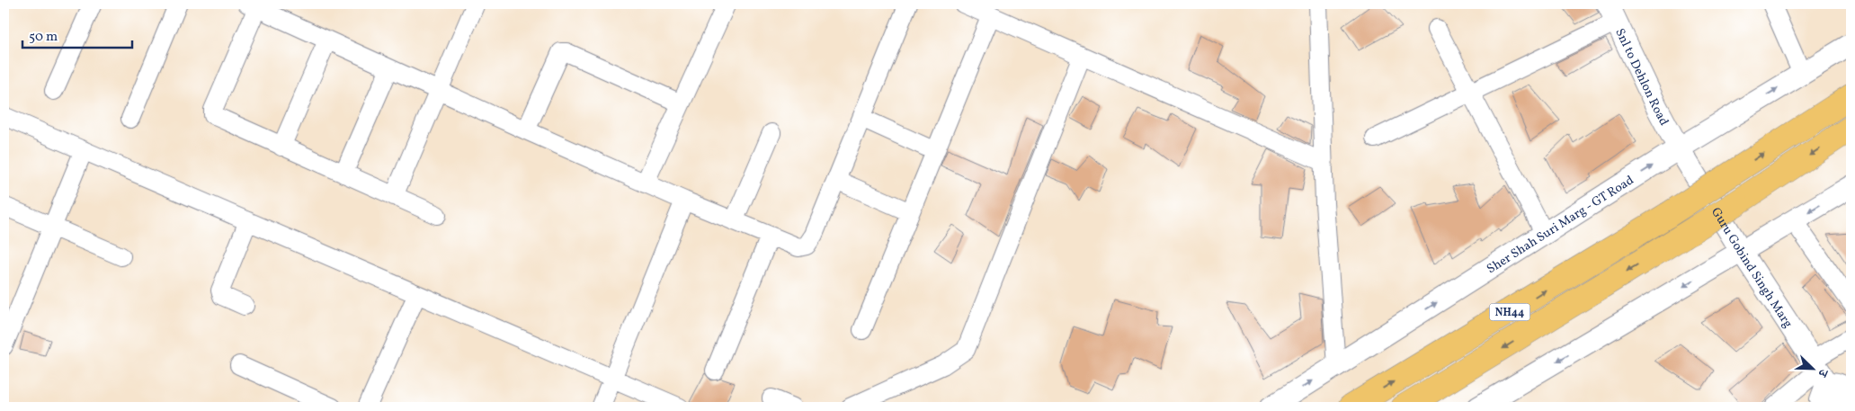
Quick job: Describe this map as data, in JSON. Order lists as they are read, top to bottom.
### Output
{
  "streets": {
    "highway": ["NH44"],
    "street": ["Snl to Dehlon Road", "Sher Shah Suri Marg - GT Road", "Guru Gobind Singh Marg"]
  },
  "crossings": [
    ["Snl to Dehlon Road", "Sher Shah Suri Marg - GT Road"],
    ["Snl to Dehlon Road", "Guru Gobind Singh Marg"],
    ["Sher Shah Suri Marg - GT Road", "Guru Gobind Singh Marg"]
  ],
  "scale_bar": "50 m",
  "north": "bottom right"
}
